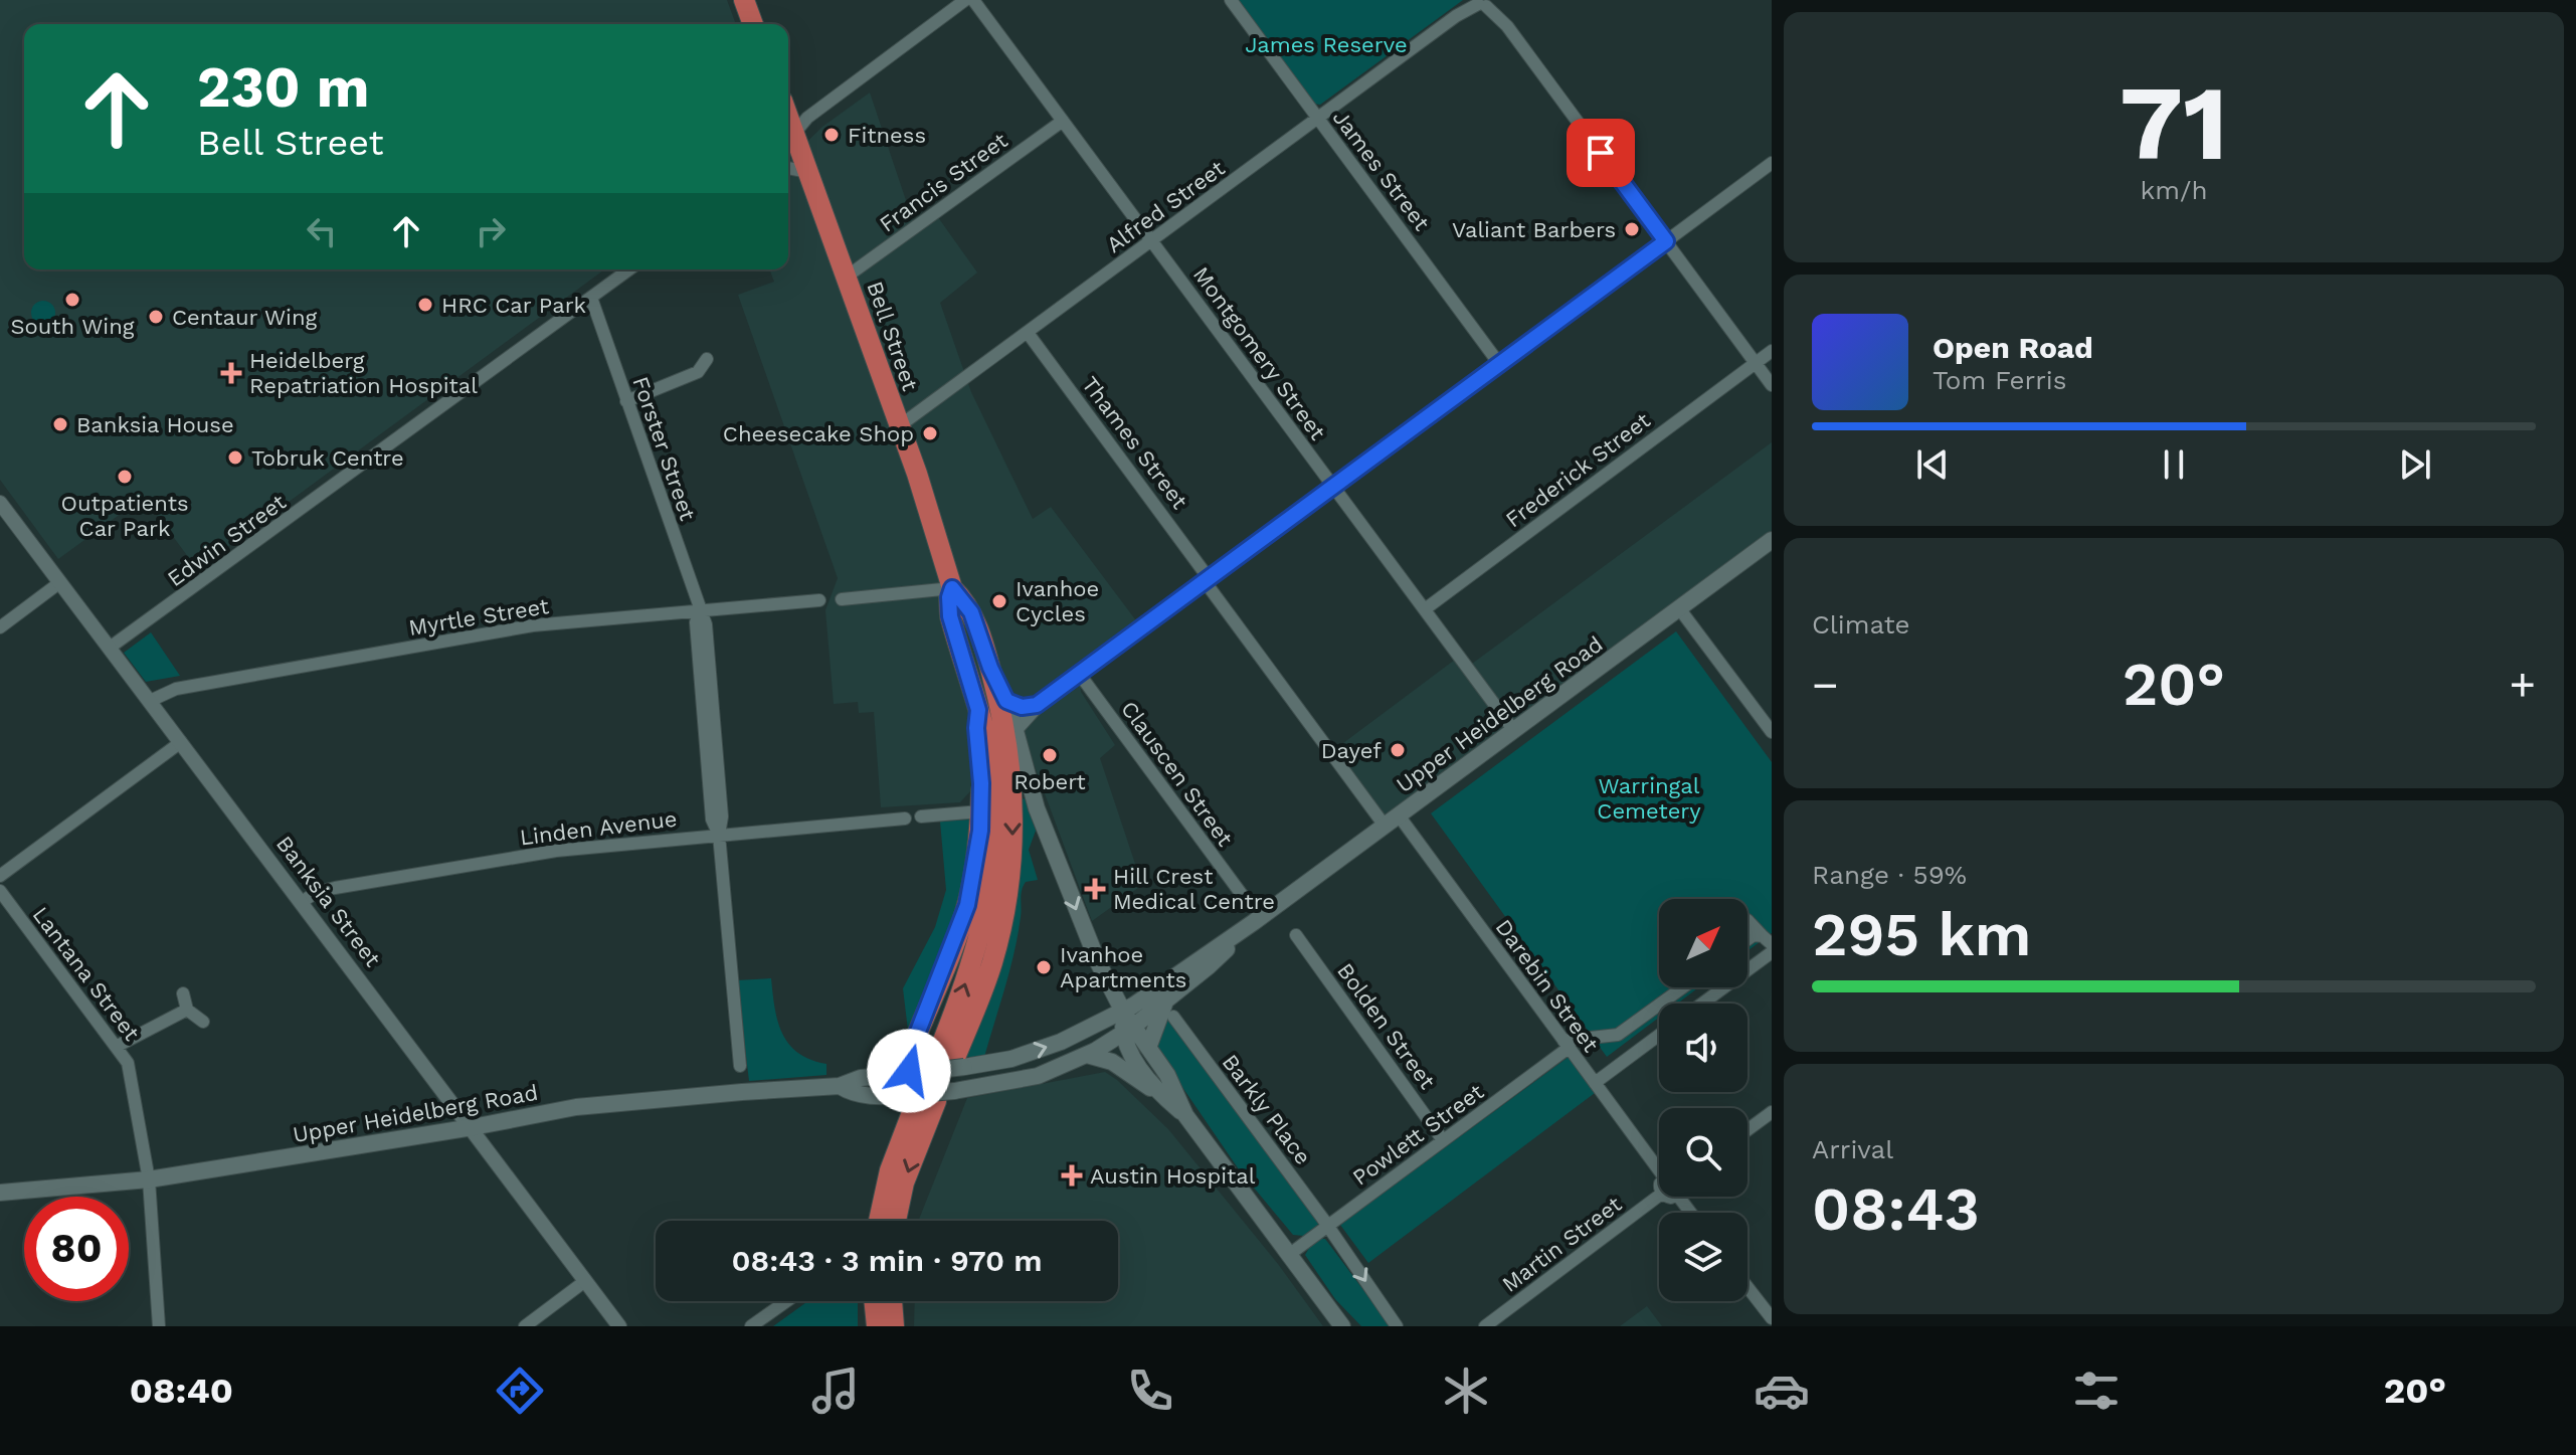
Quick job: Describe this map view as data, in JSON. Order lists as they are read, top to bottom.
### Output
{
  "streets": {
    "highway": ["Bell Street"],
    "main road": ["Upper Heidelberg Road"],
    "street": [
      "James Street",
      "Francis Street",
      "Alfred Street",
      "Montgomery Street",
      "Thames Street",
      "Forster Street",
      "Frederick Street",
      "Edwin Street",
      "Myrtle Street",
      "Clauscen Street",
      "Linden Avenue",
      "Banksia Street",
      "Lantana Street",
      "Darebin Street",
      "Bolden Street",
      "Barkly Place",
      "Powlett Street",
      "Martin Street"
    ]
  },
  "crossings": [
    ["James Street", "Alfred Street"],
    ["Francis Street", "Bell Street"],
    ["Francis Street", "Montgomery Street"],
    ["Alfred Street", "Bell Street"],
    ["Alfred Street", "Montgomery Street"],
    ["Alfred Street", "Thames Street"],
    ["Bell Street", "Upper Heidelberg Road"],
    ["Montgomery Street", "Frederick Street"],
    ["Montgomery Street", "Upper Heidelberg Road"],
    ["Thames Street", "Upper Heidelberg Road"],
    ["Thames Street", "Darebin Street"],
    ["Forster Street", "Edwin Street"],
    ["Forster Street", "Myrtle Street"],
    ["Forster Street", "Linden Avenue"],
    ["Edwin Street", "Banksia Street"],
    ["Myrtle Street", "Banksia Street"],
    ["Upper Heidelberg Road", "Banksia Street"],
    ["Upper Heidelberg Road", "Lantana Street"],
    ["Upper Heidelberg Road", "Darebin Street"],
    ["Linden Avenue", "Banksia Street"],
    ["Darebin Street", "Powlett Street"],
    ["Bolden Street", "Powlett Street"],
    ["Barkly Place", "Powlett Street"]
  ],
  "parks": ["James Reserve", "Warringal Cemetery"],
  "places": {
    "other": [
      "Fitness",
      "Valiant Barbers",
      "South Wing",
      "HRC Car Park",
      "Centaur Wing",
      "Banksia House",
      "Cheesecake Shop",
      "Tobruk Centre",
      "Outpatients Car Park",
      "Ivanhoe Cycles",
      "Dayef",
      "Robert",
      "Ivanhoe Apartments"
    ],
    "health": ["Heidelberg Repatriation Hospital", "Hill Crest Medical Centre", "Austin Hospital"]
  },
  "north": "top right",
  "page": {
    "tile": [
      ["71", "km/h"],
      "Climate",
      ["Range · 59%", "295 km"],
      ["Arrival", "08:43"]
    ],
    "turn": ["230 m", "Bell Street"],
    "song": ["Open Road", "Tom Ferris"],
    "heat": ["−", "20°", "+"],
    "limit": "80",
    "trip": "08:43 · 3 min · 970 m",
    "tabs": ["08:40", "20°"]
  }
}
